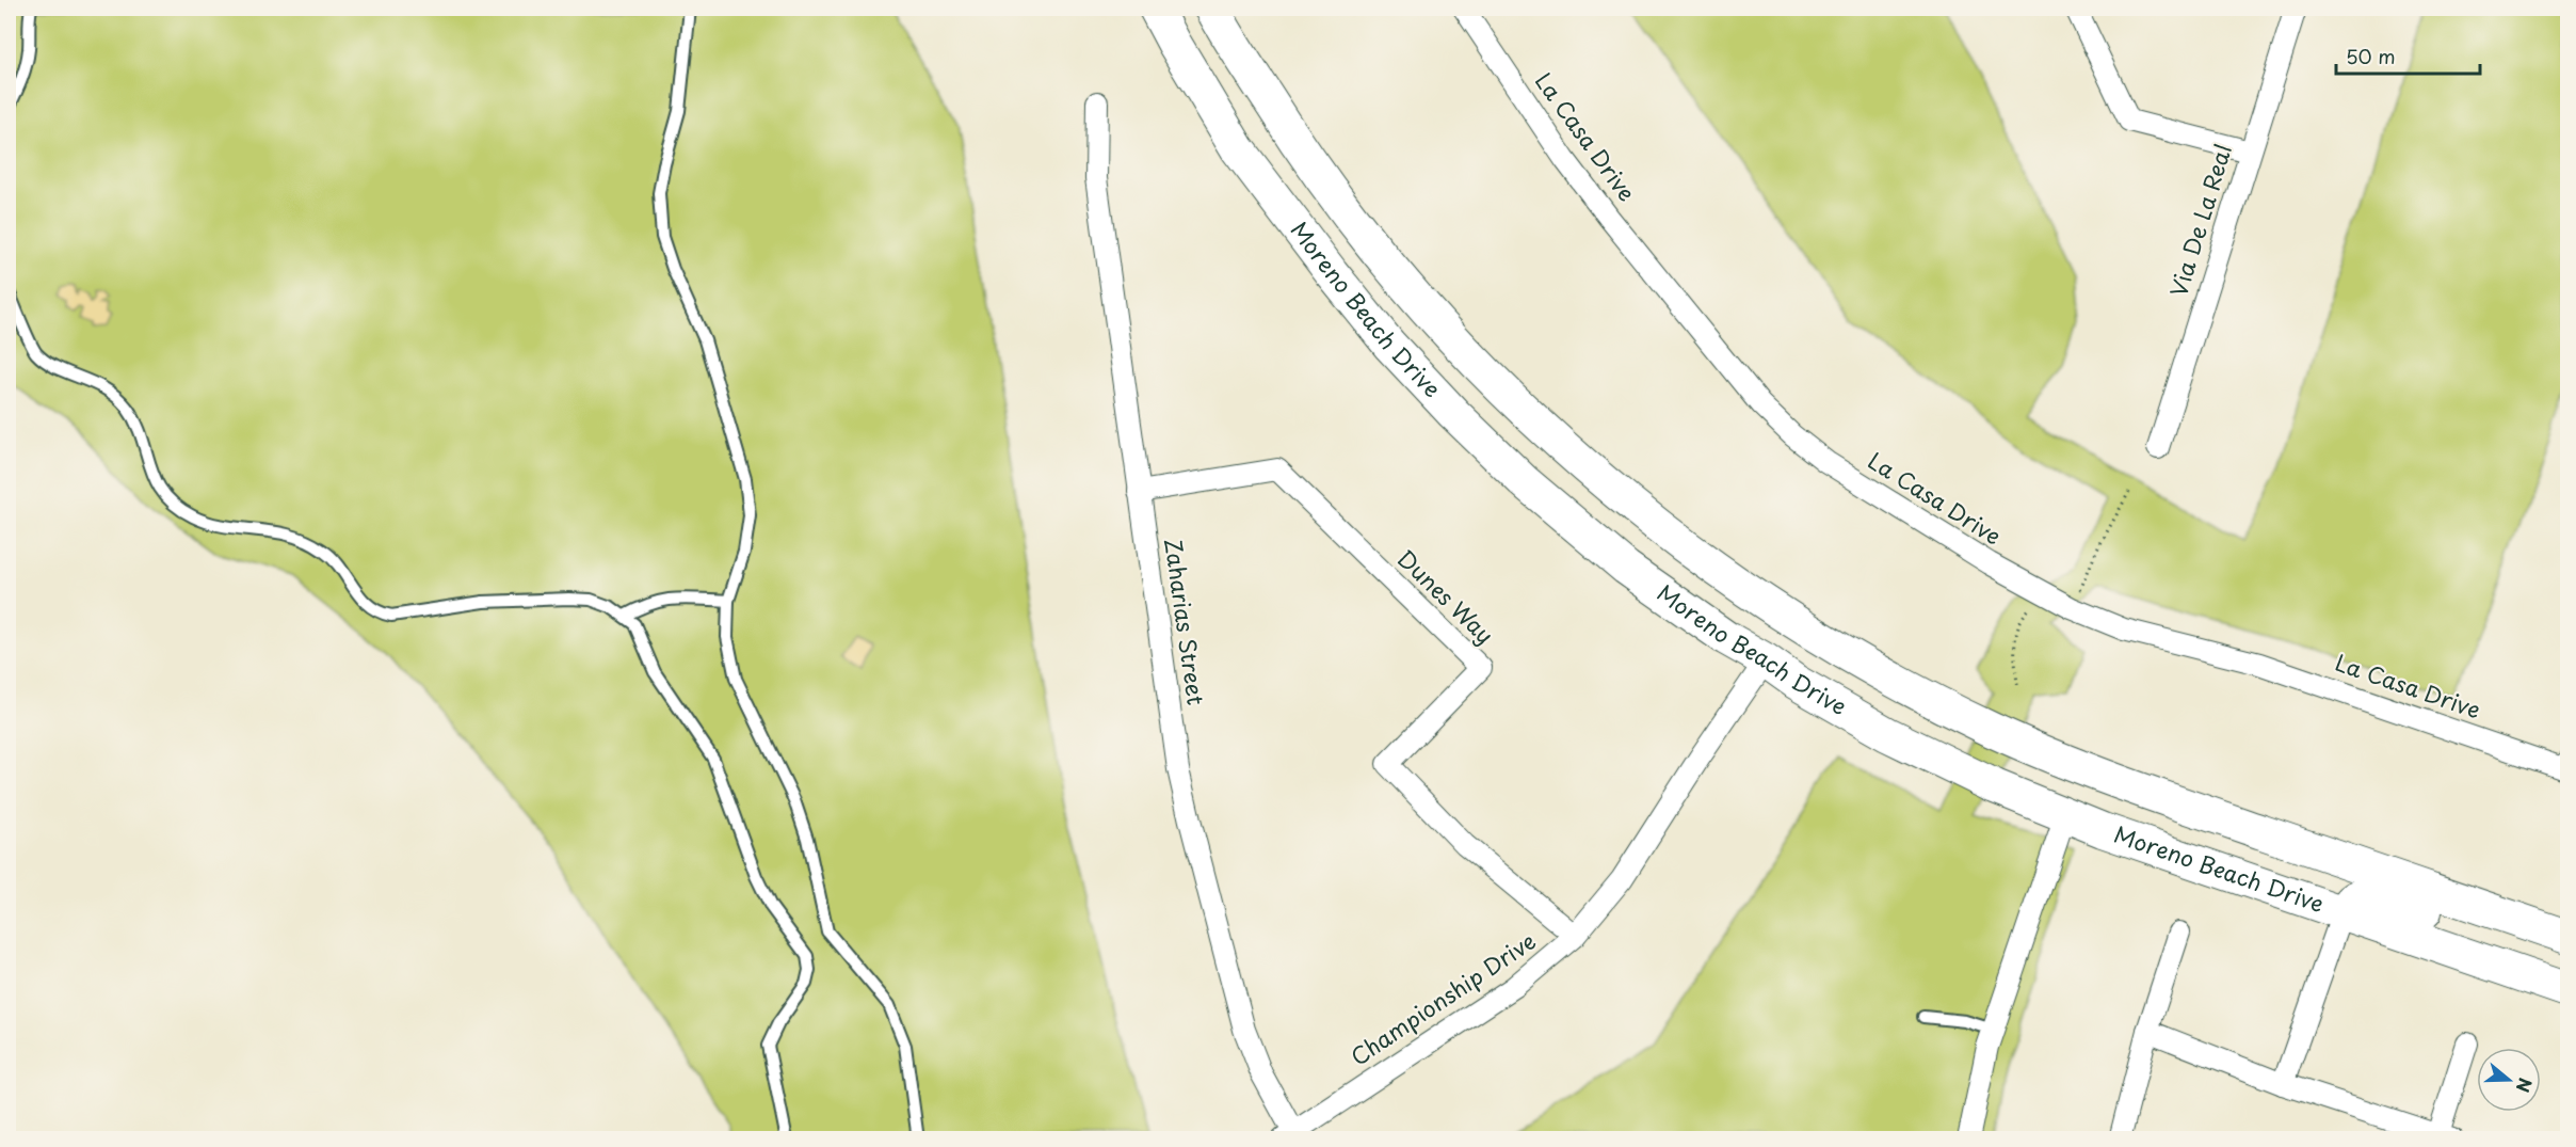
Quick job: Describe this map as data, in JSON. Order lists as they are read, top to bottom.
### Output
{
  "streets": {
    "main road": ["Moreno Beach Drive"],
    "street": [
      "La Casa Drive",
      "Via De La Real",
      "Dunes Way",
      "Zaharias Street",
      "Championship Drive"
    ]
  },
  "crossings": [
    ["Moreno Beach Drive", "Championship Drive"],
    ["Dunes Way", "Zaharias Street"],
    ["Dunes Way", "Championship Drive"],
    ["Zaharias Street", "Championship Drive"]
  ],
  "scale_bar": "50 m",
  "north": "right"
}
